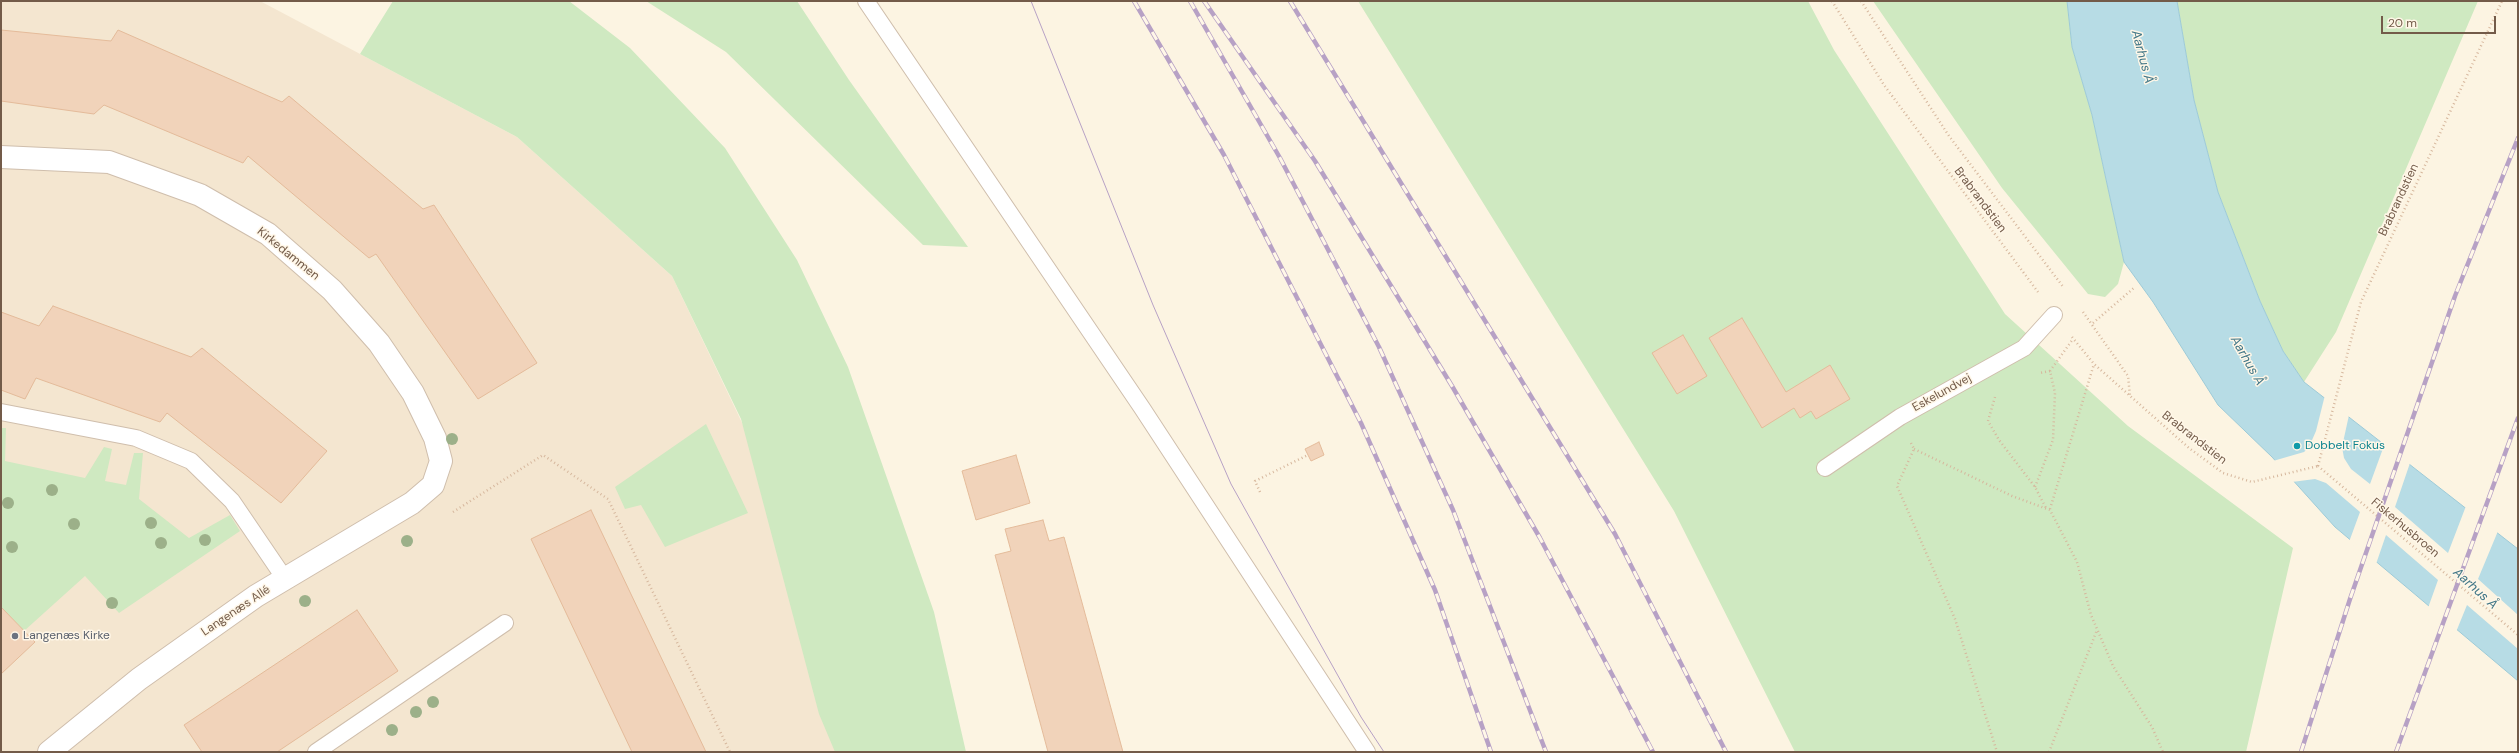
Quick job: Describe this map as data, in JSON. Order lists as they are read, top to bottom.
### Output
{
  "streets": {
    "street": ["Kirkedammen", "Langenæs Allé"],
    "lane": ["Eskelundvej"],
    "path": ["Brabrandstien", "Fiskerhusbroen"]
  },
  "crossings": [
    ["Brabrandstien", "Eskelundvej"],
    ["Brabrandstien", "Fiskerhusbroen"],
    ["Kirkedammen", "Langenæs Allé"]
  ],
  "water": ["Aarhus Å"],
  "places": ["Dobbelt Fokus", "Langenæs Kirke"],
  "scale_bar": "20 m"
}
